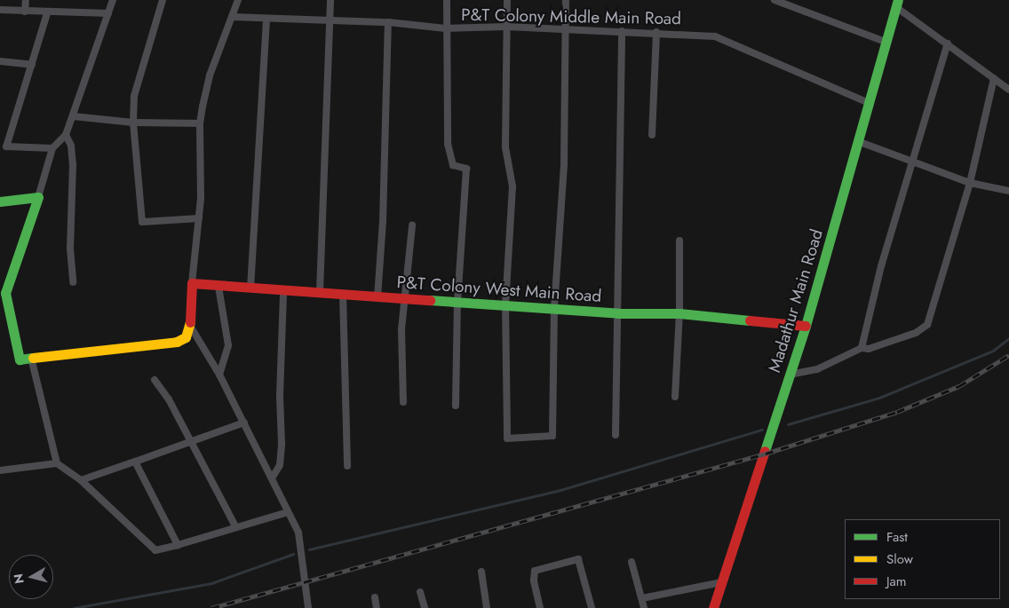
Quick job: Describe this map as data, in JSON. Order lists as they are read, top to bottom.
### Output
{
  "streets": {
    "street": ["P&T Colony Middle Main Road", "P&T Colony West Main Road", "Madathur Main Road"]
  },
  "crossings": [
    ["P&T Colony Middle Main Road", "Madathur Main Road"],
    ["P&T Colony West Main Road", "Madathur Main Road"]
  ],
  "legend": ["Fast", "Slow", "Jam"],
  "north": "left"
}
